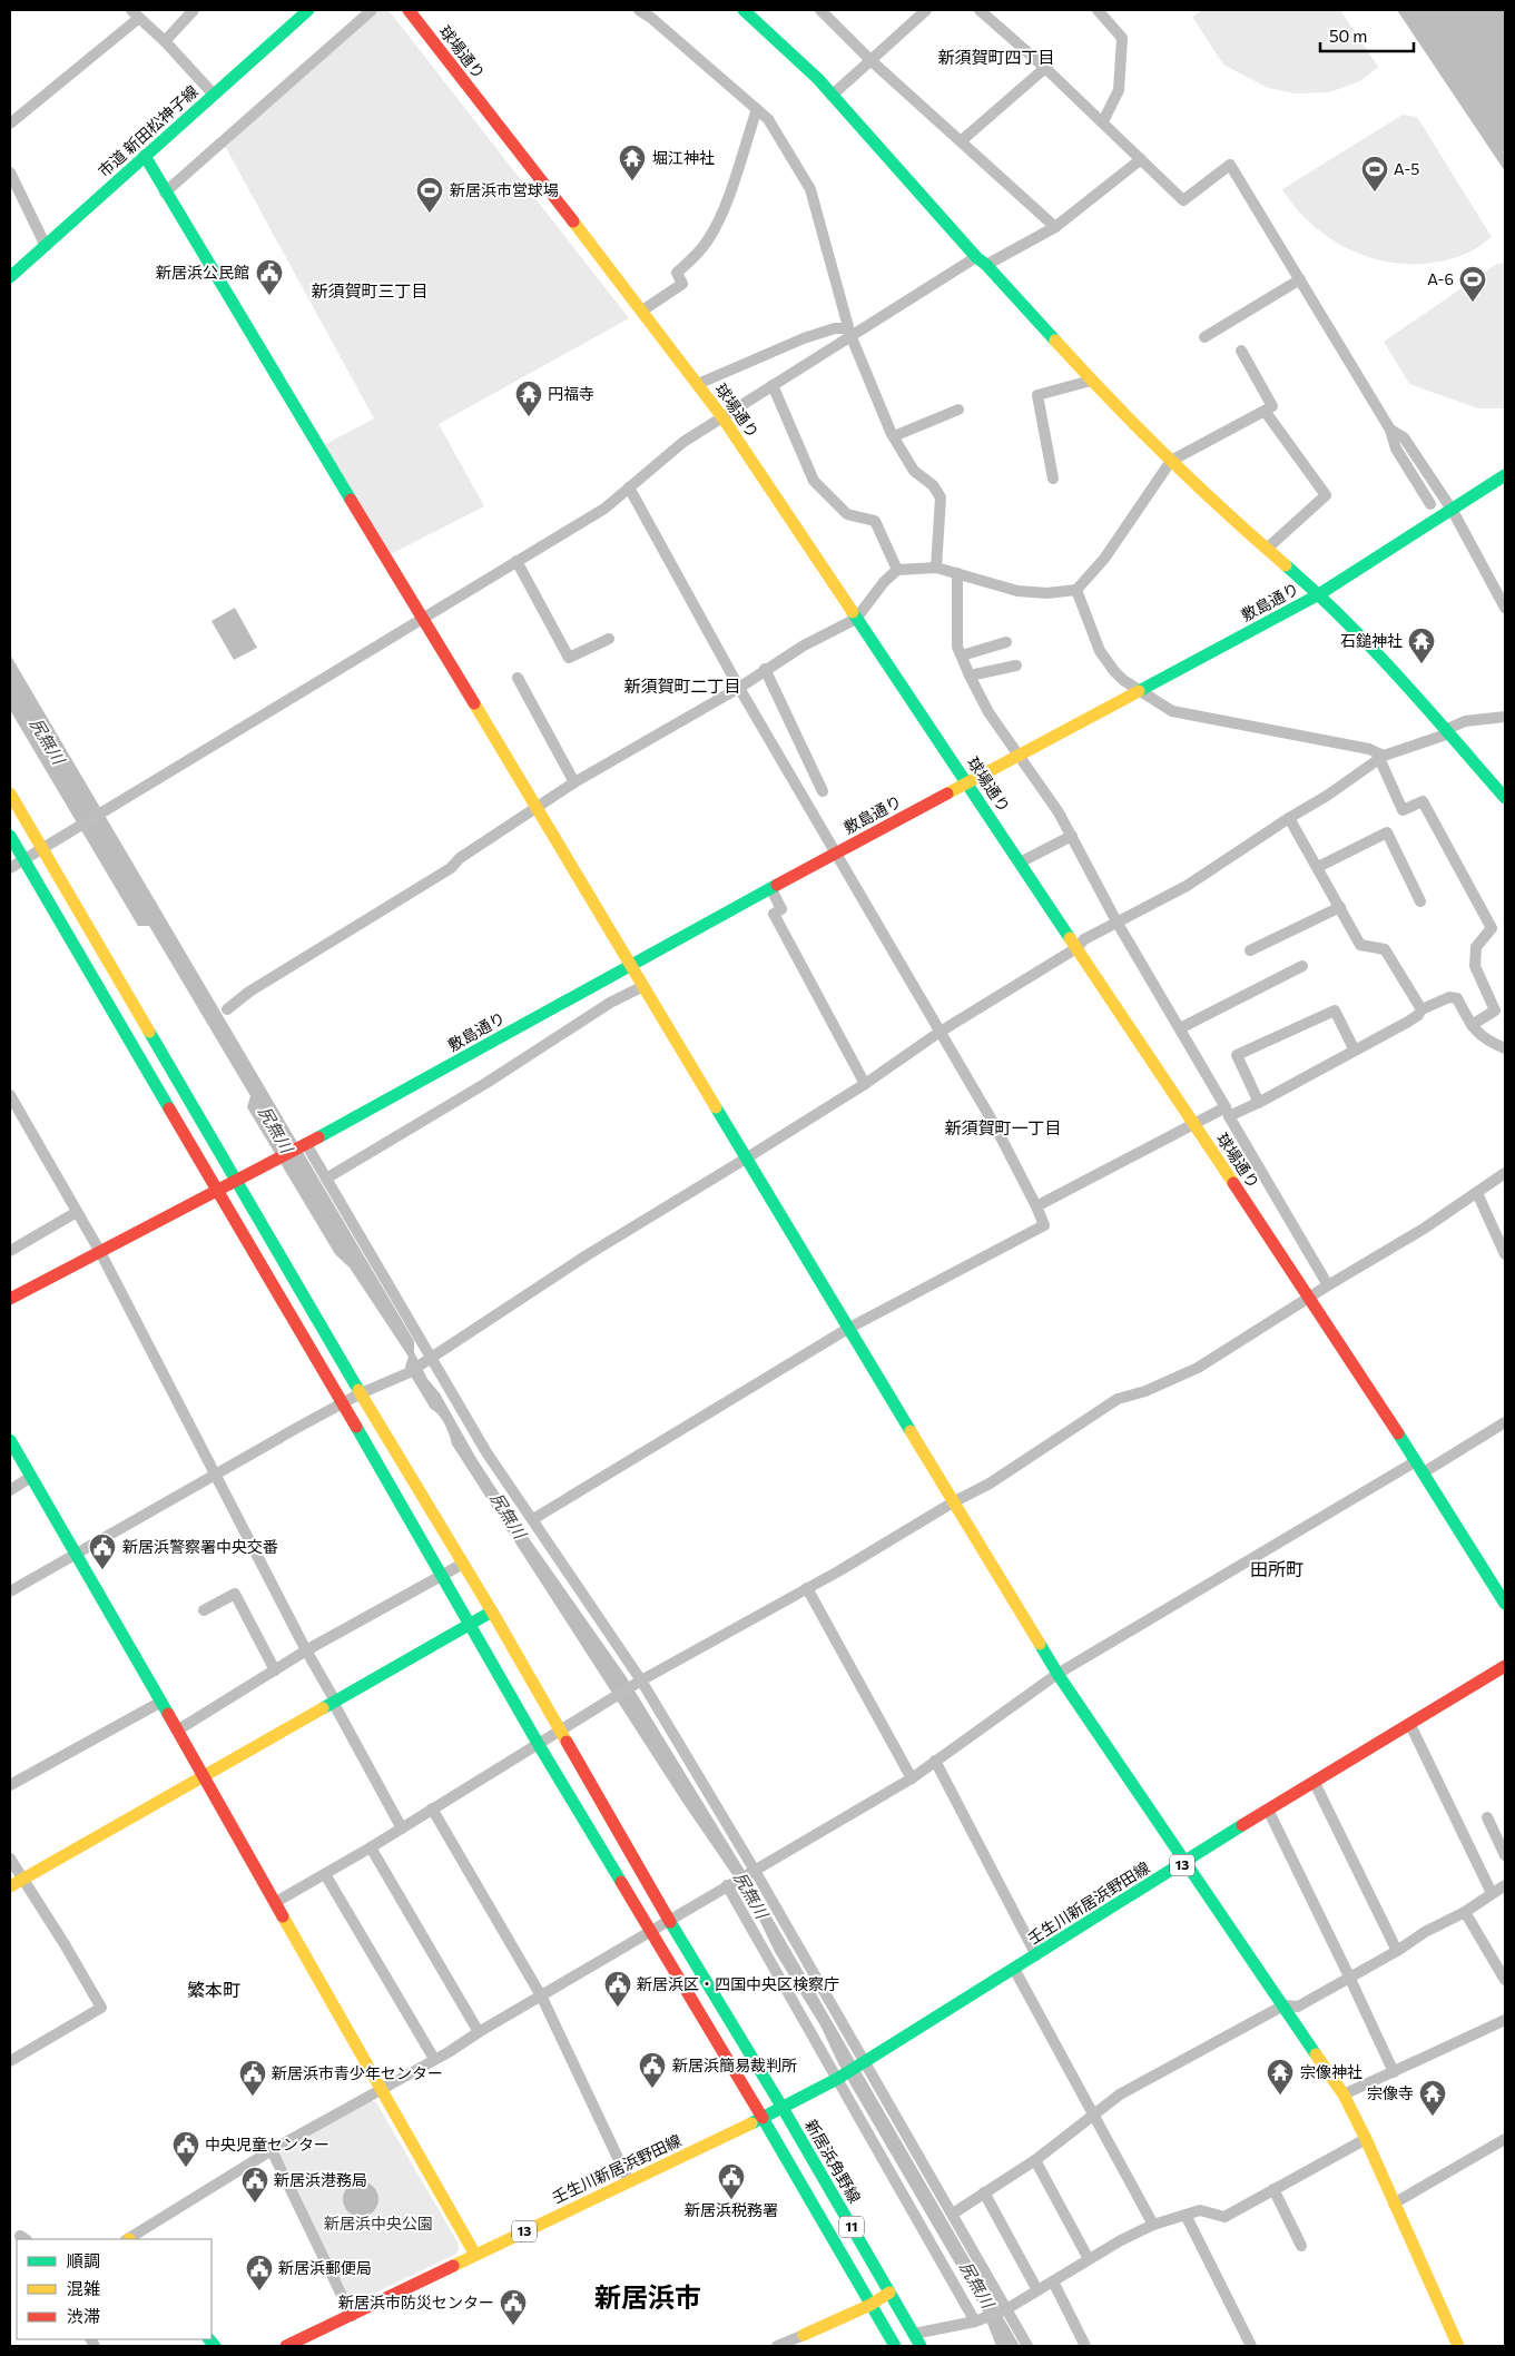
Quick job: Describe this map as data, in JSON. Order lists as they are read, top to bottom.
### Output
{
  "streets": {
    "street": [
      "球場通り",
      "市道 新田松神子線",
      "敷島通り",
      "13",
      "壬生川新居浜野田線",
      "新居浜角野線",
      "11"
    ]
  },
  "crossings": [
    ["球場通り", "敷島通り"],
    ["敷島通り", "新居浜角野線"],
    ["13", "壬生川新居浜野田線"],
    ["壬生川新居浜野田線", "新居浜角野線"],
    ["壬生川新居浜野田線", "11"]
  ],
  "districts": [
    "新須賀町四丁目",
    "新須賀町三丁目",
    "新須賀町二丁目",
    "新須賀町一丁目",
    "田所町",
    "繁本町",
    "新居浜市"
  ],
  "water": ["尻無川"],
  "parks": ["新居浜中央公園"],
  "places": {
    "temple": [
      "堀江神社",
      "円福寺",
      "石鎚神社",
      "宗像神社",
      "宗像寺"
    ],
    "sports": ["A-5", "新居浜市営球場", "A-6"],
    "public building": [
      "新居浜公民館",
      "新居浜警察署中央交番",
      "新居浜区・四国中央区検察庁",
      "新居浜簡易裁判所",
      "新居浜市青少年センター",
      "中央児童センター",
      "新居浜税務署",
      "新居浜港務局",
      "新居浜郵便局",
      "新居浜市防災センター"
    ]
  },
  "legend": ["順調", "混雑", "渋滞"],
  "scale_bar": "50 m"
}
